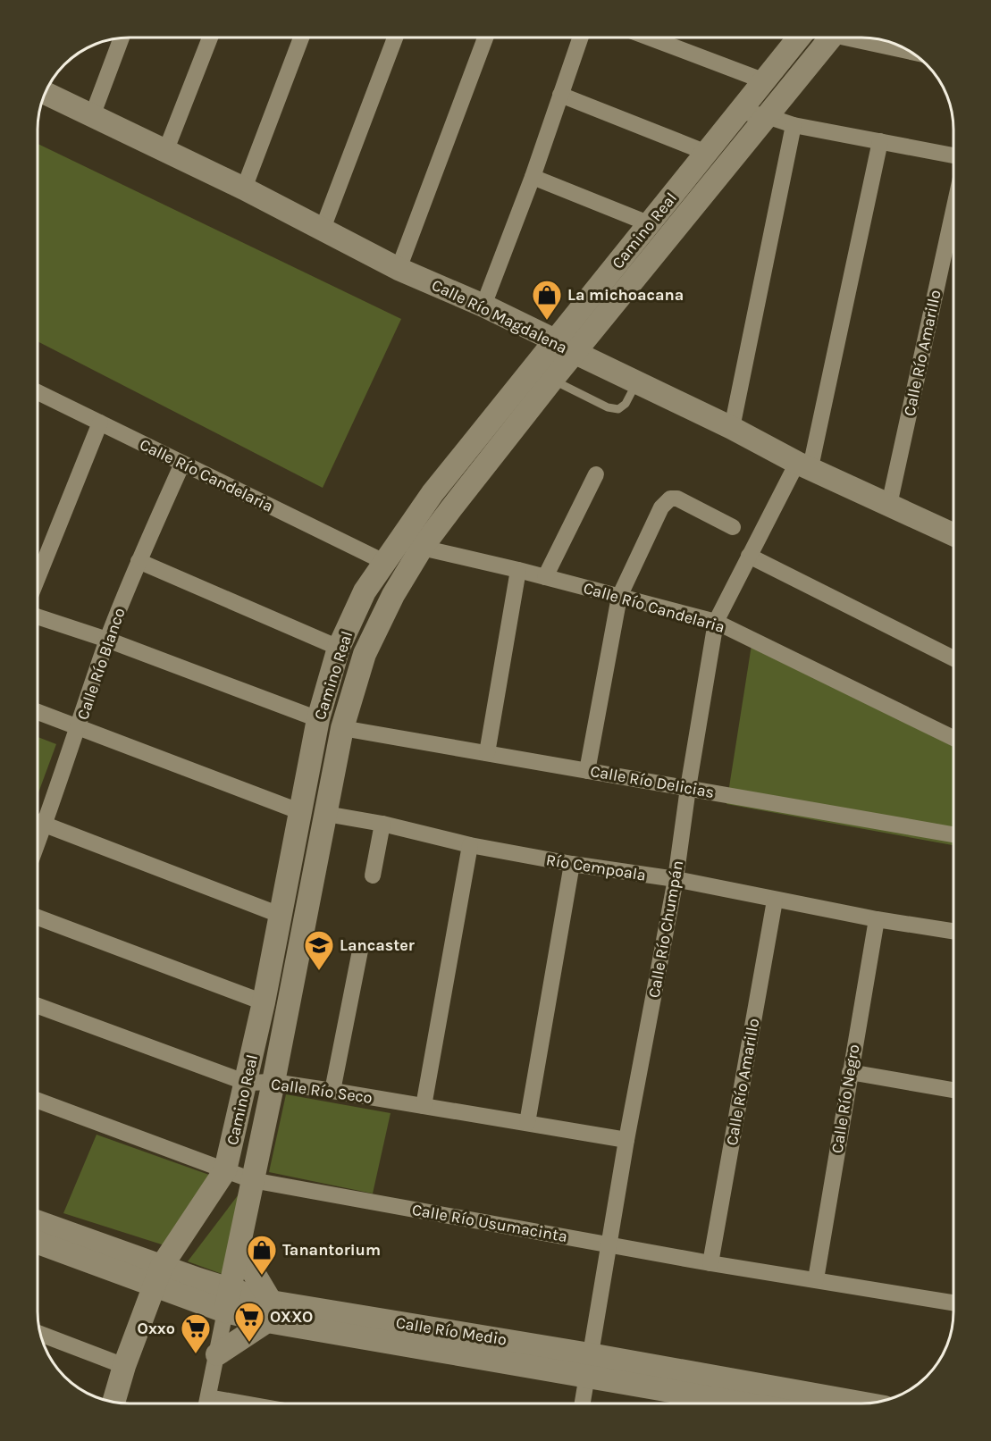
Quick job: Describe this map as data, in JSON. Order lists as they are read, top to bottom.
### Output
{
  "streets": {
    "street": [
      "Camino Real",
      "Calle Río Magdalena",
      "Calle Río Amarillo",
      "Calle Río Candelaria",
      "Calle Río Blanco",
      "Calle Río Delicias",
      "Río Cempoala",
      "Calle Río Chumpán",
      "Calle Río Seco",
      "Calle Río Negro",
      "Calle Río Usumacinta",
      "Calle Río Medio"
    ]
  },
  "crossings": [
    ["Camino Real", "Calle Río Magdalena"],
    ["Camino Real", "Calle Río Candelaria"],
    ["Camino Real", "Calle Río Delicias"],
    ["Camino Real", "Río Cempoala"],
    ["Camino Real", "Calle Río Seco"],
    ["Camino Real", "Calle Río Usumacinta"],
    ["Camino Real", "Calle Río Medio"],
    ["Calle Río Magdalena", "Calle Río Amarillo"],
    ["Calle Río Magdalena", "Calle Río Chumpán"],
    ["Calle Río Amarillo", "Río Cempoala"],
    ["Calle Río Amarillo", "Calle Río Usumacinta"],
    ["Calle Río Candelaria", "Calle Río Blanco"],
    ["Calle Río Candelaria", "Calle Río Chumpán"],
    ["Calle Río Delicias", "Calle Río Chumpán"],
    ["Río Cempoala", "Calle Río Chumpán"],
    ["Río Cempoala", "Calle Río Negro"],
    ["Calle Río Chumpán", "Calle Río Seco"],
    ["Calle Río Chumpán", "Calle Río Usumacinta"],
    ["Calle Río Chumpán", "Calle Río Medio"],
    ["Calle Río Negro", "Calle Río Usumacinta"]
  ],
  "places": {
    "shop": ["La michoacana", "Tanantorium"],
    "school or university": ["Lancaster"],
    "supermarket": ["OXXO", "Oxxo"]
  }
}
